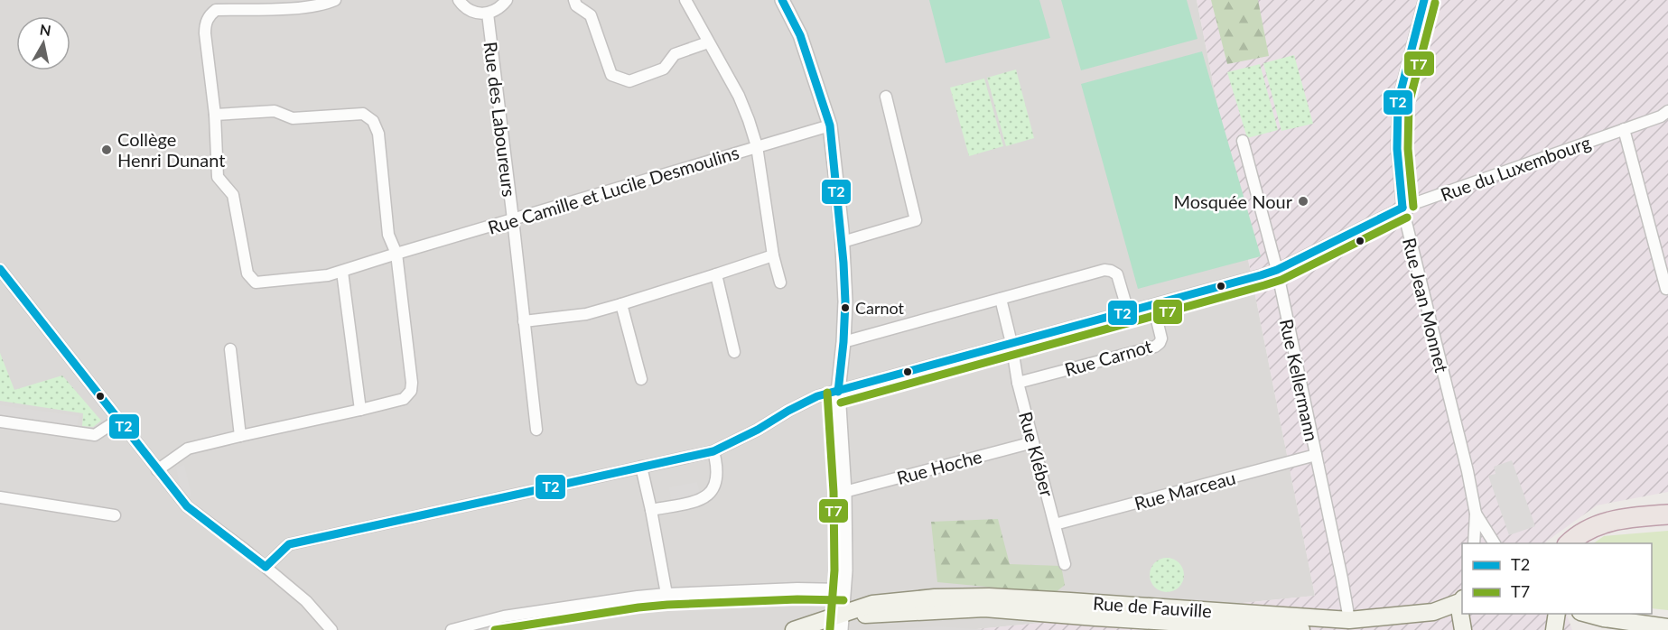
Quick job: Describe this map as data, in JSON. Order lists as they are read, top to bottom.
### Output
{
  "streets": {
    "main road": ["Rue de Fauville"],
    "street": [
      "Rue des Laboureurs",
      "Rue du Luxembourg",
      "Rue Camille et Lucile Desmoulins",
      "Rue Jean Monnet",
      "Rue Carnot",
      "Rue Kellermann",
      "Rue Kléber",
      "Rue Hoche",
      "Rue Marceau"
    ]
  },
  "crossings": [
    ["Rue des Laboureurs", "Rue Camille et Lucile Desmoulins"],
    ["Rue du Luxembourg", "Rue Jean Monnet"],
    ["Rue du Luxembourg", "Rue Kellermann"],
    ["Rue Carnot", "Rue Kléber"],
    ["Rue Kellermann", "Rue Marceau"],
    ["Rue Kellermann", "Rue de Fauville"],
    ["Rue Kléber", "Rue Hoche"],
    ["Rue Kléber", "Rue Marceau"]
  ],
  "places": ["Collège Henri Dunant", "Mosquée Nour", "Carnot"],
  "lines": ["transit line T2", "transit line T7"],
  "legend": ["T2", "T7"],
  "north": "top"
}
